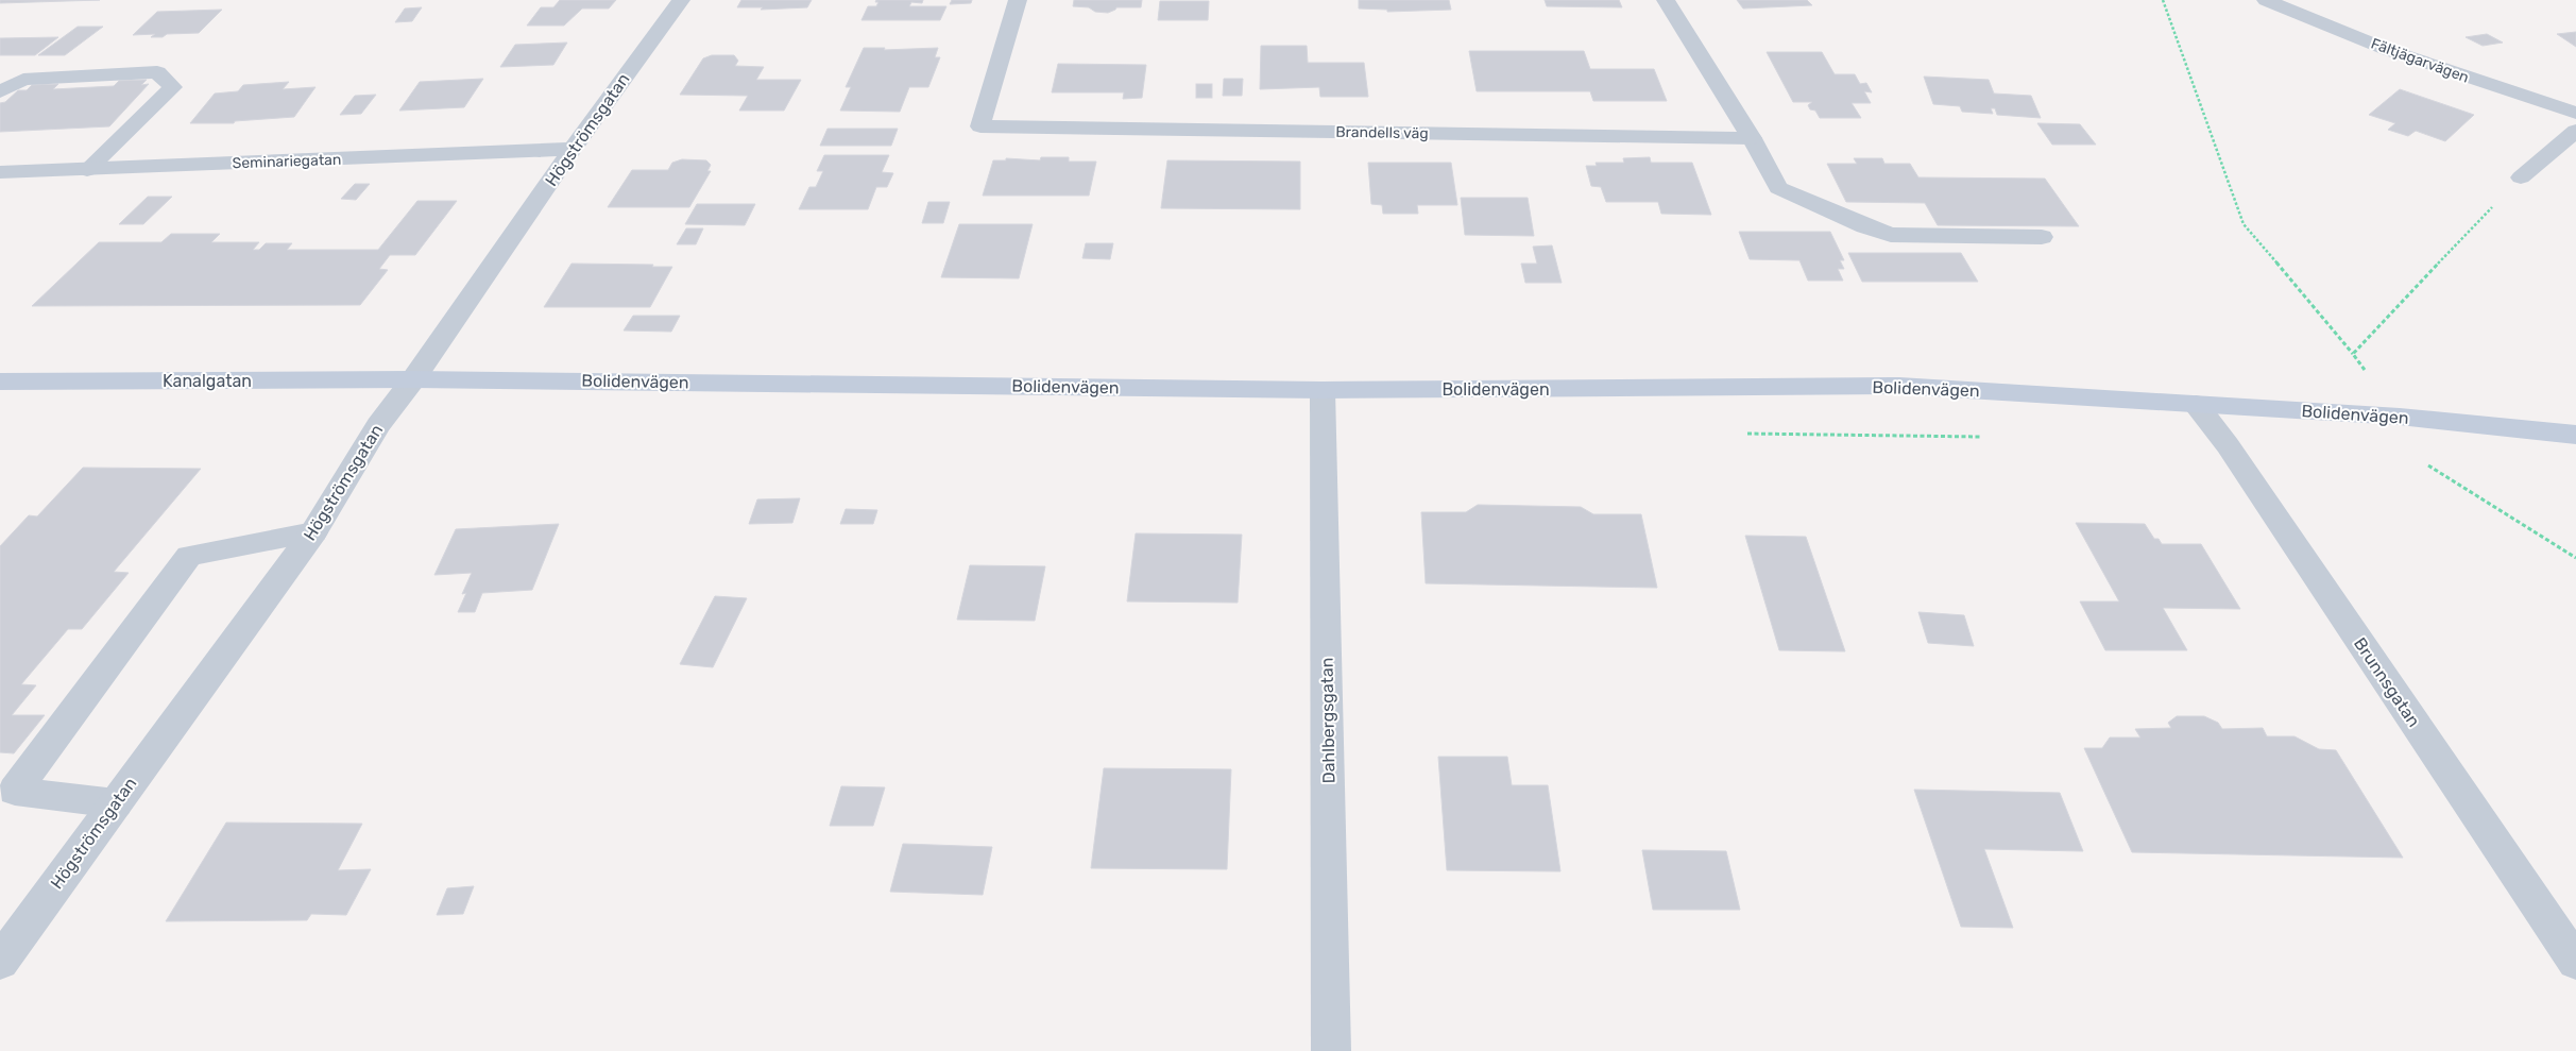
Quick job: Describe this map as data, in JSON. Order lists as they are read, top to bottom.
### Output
{
  "streets": {
    "main road": ["Kanalgatan", "Bolidenvägen"],
    "street": [
      "Fältjägarvägen",
      "Högströmsgatan",
      "Brandells väg",
      "Seminariegatan",
      "Brunnsgatan",
      "Dahlbergsgatan"
    ]
  },
  "crossings": [
    ["Högströmsgatan", "Seminariegatan"],
    ["Högströmsgatan", "Kanalgatan"],
    ["Högströmsgatan", "Bolidenvägen"],
    ["Kanalgatan", "Bolidenvägen"],
    ["Bolidenvägen", "Brunnsgatan"],
    ["Bolidenvägen", "Dahlbergsgatan"]
  ]
}
